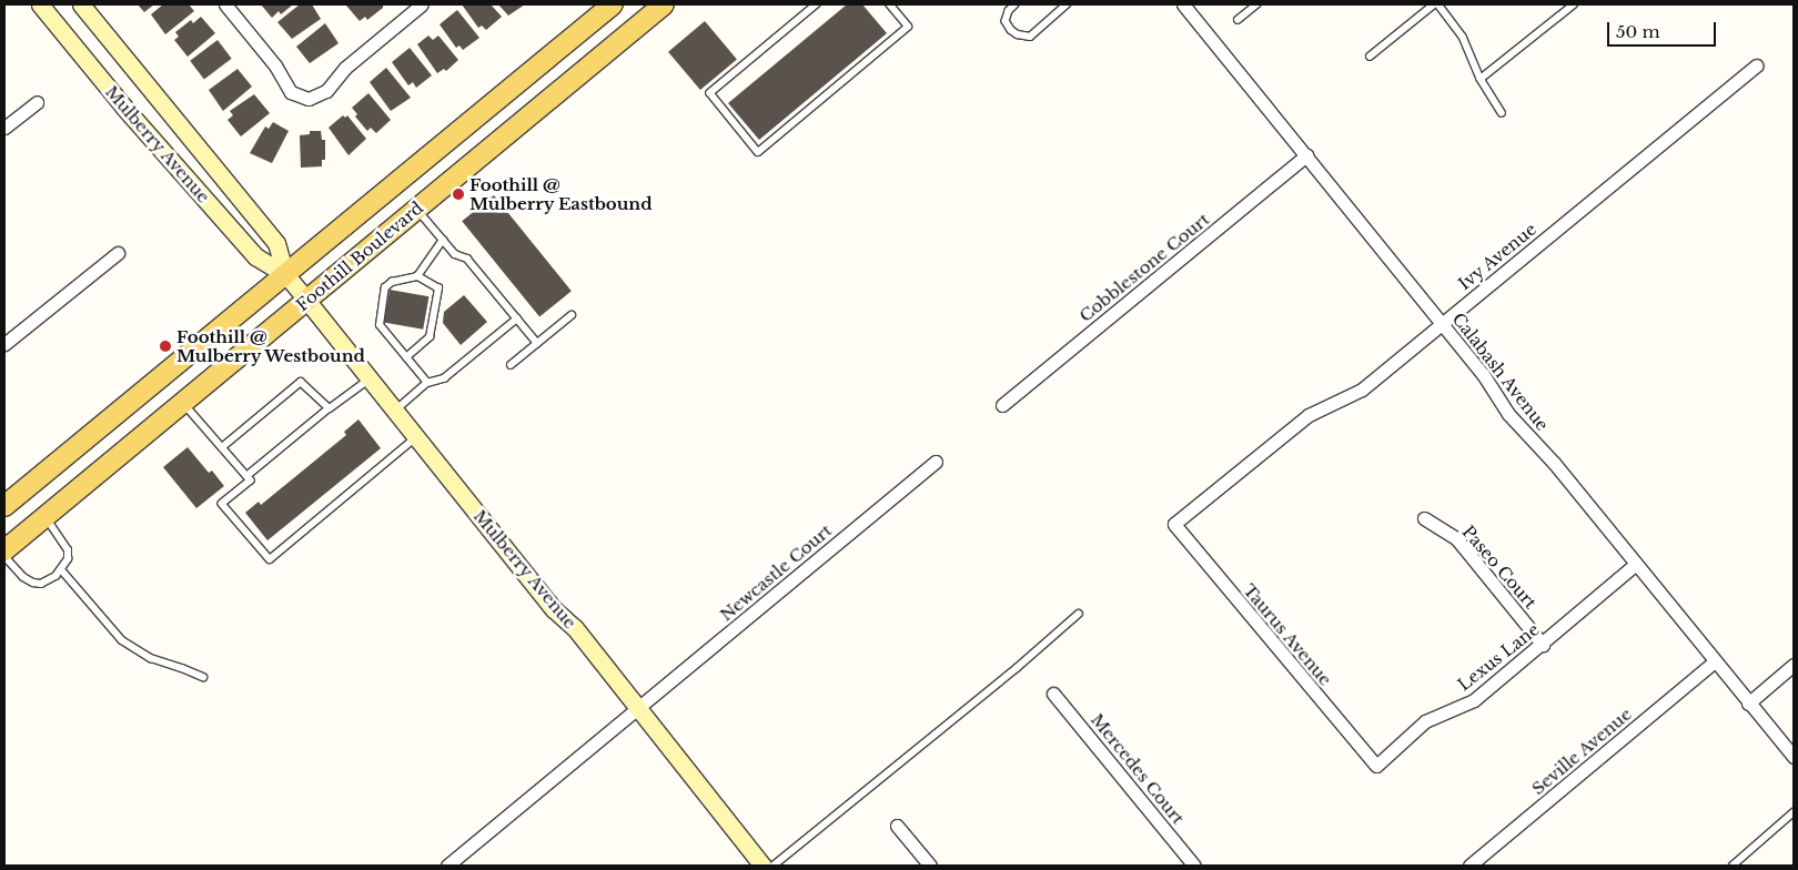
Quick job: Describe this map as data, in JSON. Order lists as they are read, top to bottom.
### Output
{
  "streets": {
    "main road": ["Foothill Boulevard"],
    "street": [
      "Mulberry Avenue",
      "Ivy Avenue",
      "Cobblestone Court",
      "Calabash Avenue",
      "Paseo Court",
      "Newcastle Court",
      "Taurus Avenue",
      "Lexus Lane",
      "Seville Avenue",
      "Mercedes Court"
    ]
  },
  "crossings": [
    ["Mulberry Avenue", "Foothill Boulevard"],
    ["Mulberry Avenue", "Newcastle Court"],
    ["Ivy Avenue", "Calabash Avenue"],
    ["Ivy Avenue", "Taurus Avenue"],
    ["Cobblestone Court", "Calabash Avenue"],
    ["Calabash Avenue", "Lexus Lane"],
    ["Calabash Avenue", "Seville Avenue"],
    ["Paseo Court", "Lexus Lane"],
    ["Taurus Avenue", "Lexus Lane"]
  ],
  "places": ["Foothill @ Mulberry Eastbound", "Foothill @ Mulberry Westbound"],
  "scale_bar": "50 m"
}
